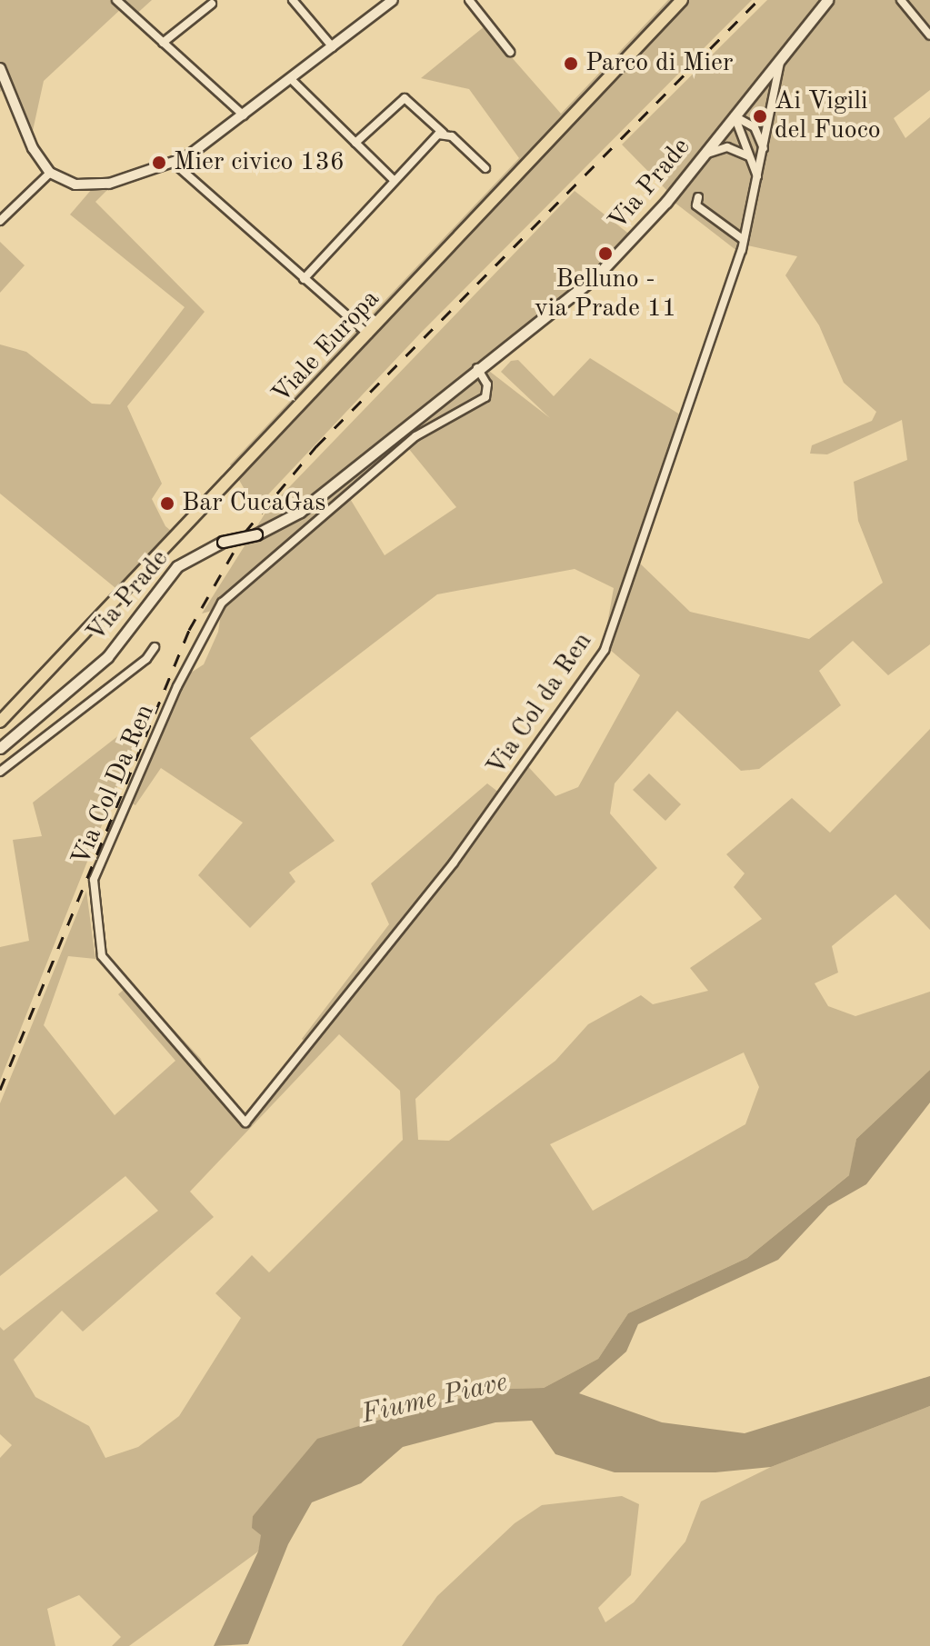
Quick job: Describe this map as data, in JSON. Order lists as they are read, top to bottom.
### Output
{
  "streets": {
    "main road": ["Via Prade", "Viale Europa"],
    "street": ["Via Col da Ren", "Via Col Da Ren"]
  },
  "crossings": [
    ["Via Prade", "Via Col da Ren"],
    ["Via Prade", "Via Col Da Ren"],
    ["Via Col da Ren", "Via Col Da Ren"]
  ],
  "water": ["Fiume Piave"],
  "places": [
    "Parco di Mier",
    "Ai Vigili del Fuoco",
    "Mier civico 136",
    "Belluno - via Prade 11",
    "Bar CucaGas"
  ]
}
